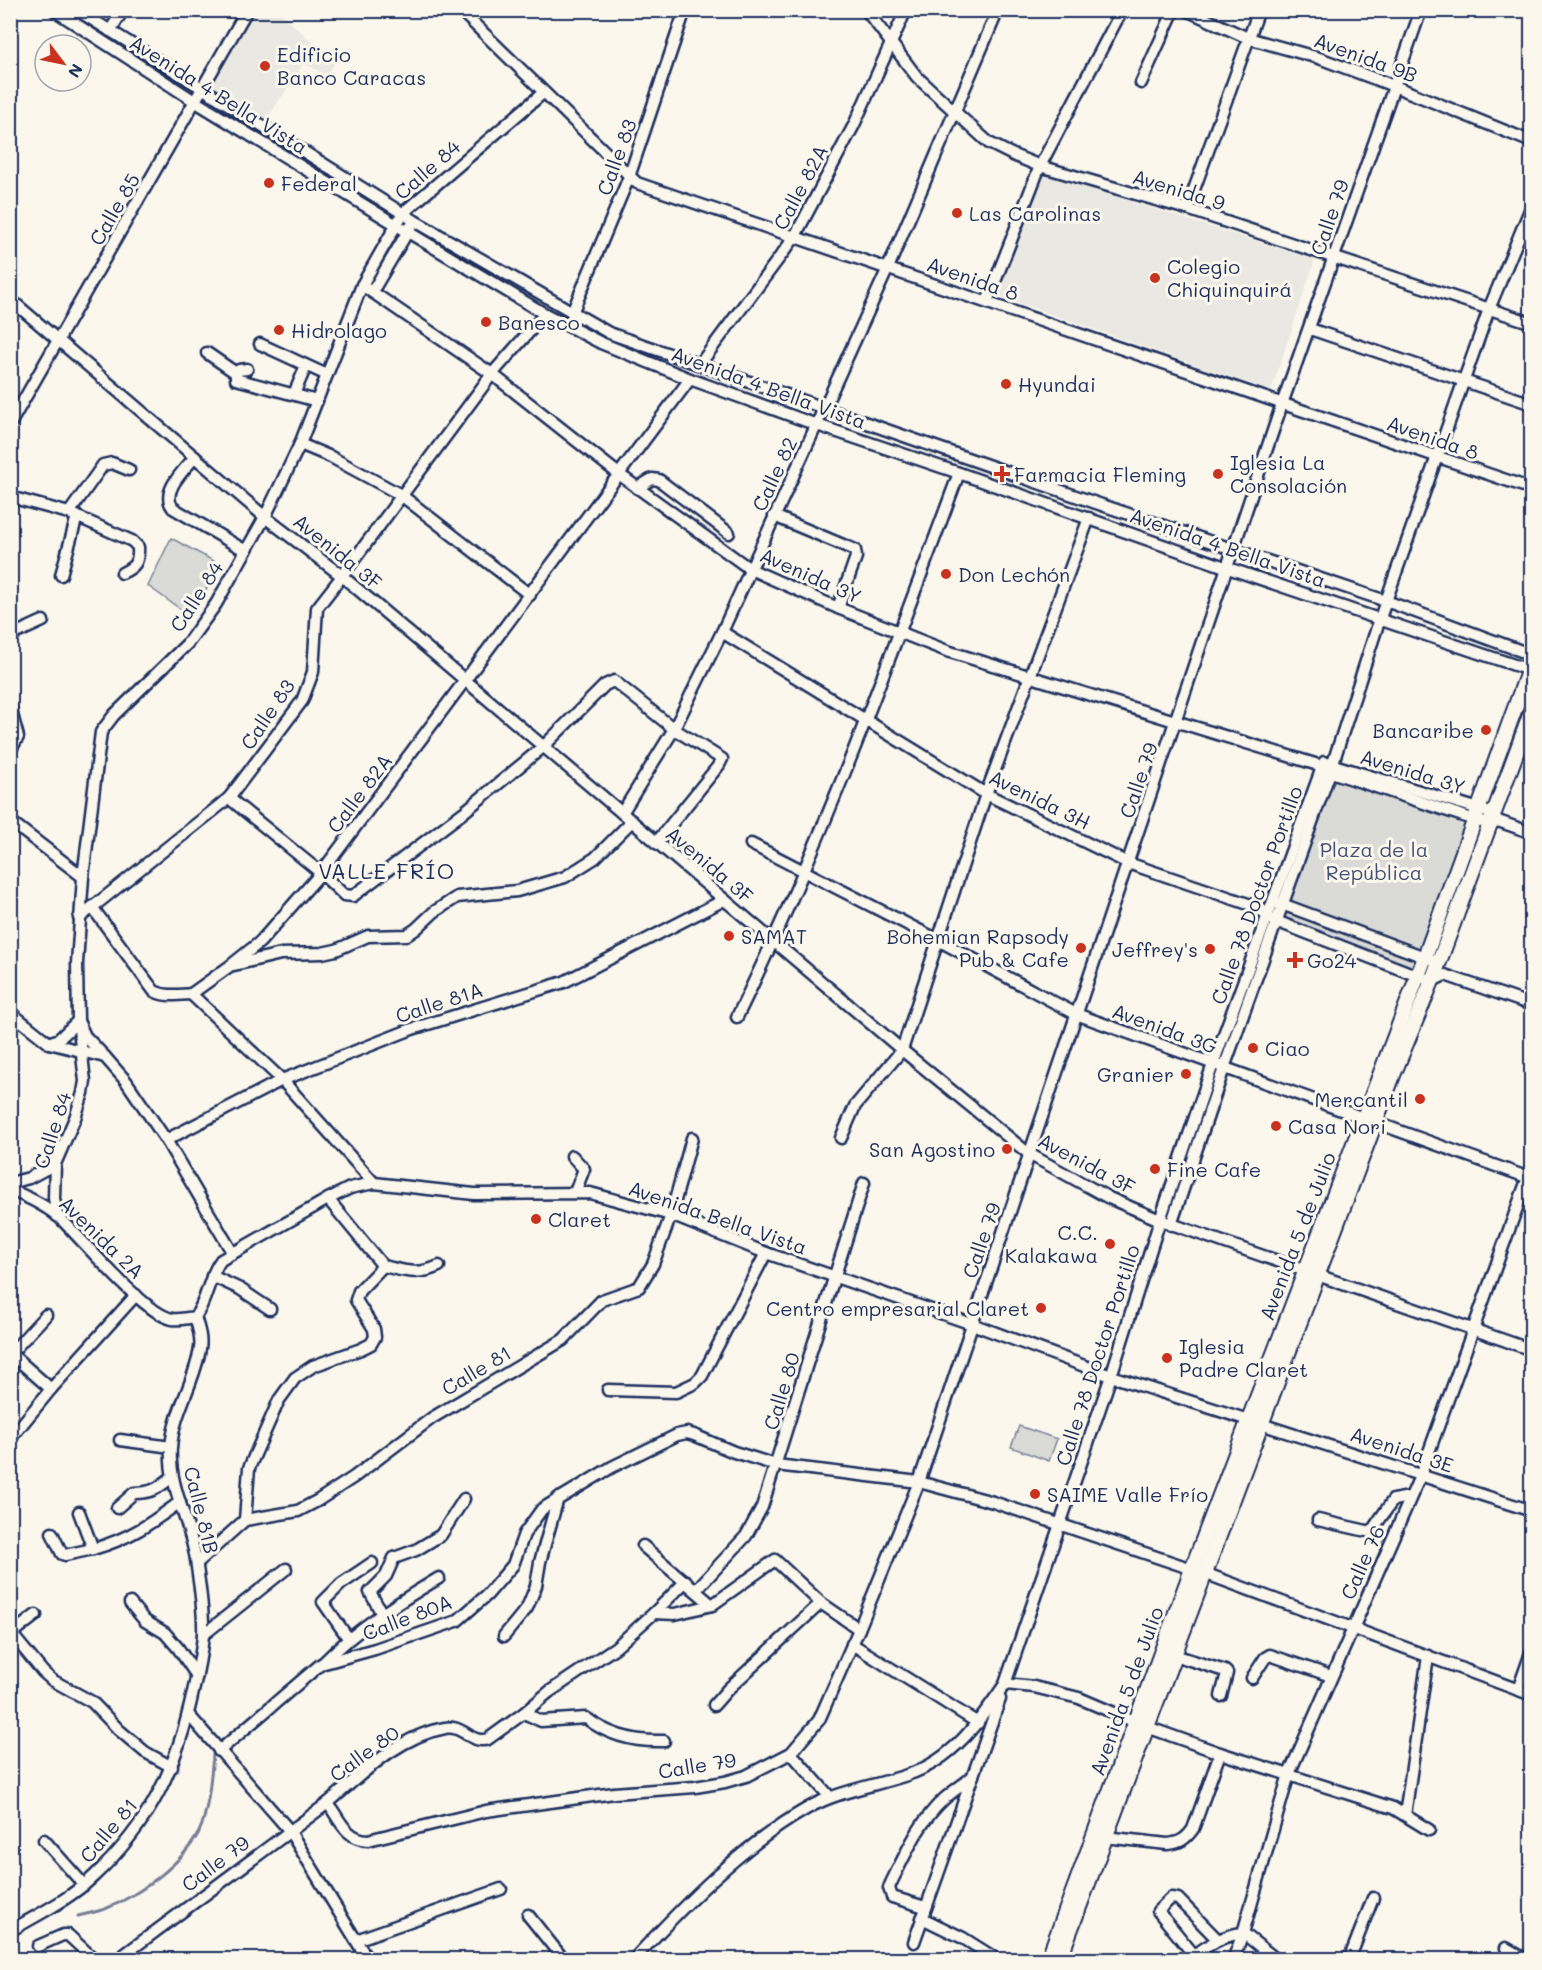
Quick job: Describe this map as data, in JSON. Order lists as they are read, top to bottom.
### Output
{
  "streets": {
    "main road": ["Avenida 5 de Julio"],
    "street": [
      "Avenida 9B",
      "Avenida 4 Bella Vista",
      "Calle 83",
      "Calle 84",
      "Calle 82A",
      "Avenida 9",
      "Calle 85",
      "Calle 79",
      "Avenida 8",
      "Calle 82",
      "Avenida 3F",
      "Avenida 3Y",
      "Avenida 3H",
      "Calle 78 Doctor Portillo",
      "Calle 81A",
      "Avenida 3G",
      "Avenida Bella Vista",
      "Avenida 2A",
      "Calle 81",
      "Calle 80",
      "Avenida 3E",
      "Calle 81B",
      "Calle 76",
      "Calle 80A"
    ]
  },
  "crossings": [
    ["Avenida 9B", "Calle 79"],
    ["Avenida 4 Bella Vista", "Calle 83"],
    ["Avenida 4 Bella Vista", "Calle 84"],
    ["Avenida 4 Bella Vista", "Calle 82A"],
    ["Avenida 4 Bella Vista", "Calle 85"],
    ["Avenida 4 Bella Vista", "Calle 79"],
    ["Avenida 4 Bella Vista", "Calle 82"],
    ["Avenida 4 Bella Vista", "Calle 78 Doctor Portillo"],
    ["Avenida 4 Bella Vista", "Avenida 5 de Julio"],
    ["Calle 83", "Calle 84"],
    ["Calle 83", "Avenida 8"],
    ["Calle 83", "Avenida 3F"],
    ["Calle 83", "Avenida 3Y"],
    ["Calle 84", "Avenida 8"],
    ["Calle 84", "Avenida 3F"],
    ["Calle 84", "Avenida 3Y"],
    ["Calle 84", "Avenida 2A"],
    ["Calle 82A", "Avenida 9"],
    ["Calle 82A", "Avenida 8"],
    ["Calle 82A", "Avenida 3F"],
    ["Calle 82A", "Avenida 3Y"],
    ["Avenida 9", "Calle 79"],
    ["Avenida 9", "Calle 82"],
    ["Avenida 9", "Calle 78 Doctor Portillo"],
    ["Calle 85", "Avenida 3F"],
    ["Calle 79", "Avenida 8"],
    ["Calle 79", "Avenida 3F"],
    ["Calle 79", "Avenida 3Y"],
    ["Calle 79", "Avenida 3H"],
    ["Calle 79", "Avenida 3G"],
    ["Calle 79", "Avenida Bella Vista"],
    ["Calle 79", "Calle 80"],
    ["Calle 79", "Calle 80A"],
    ["Avenida 8", "Calle 82"],
    ["Avenida 8", "Calle 78 Doctor Portillo"],
    ["Calle 82", "Avenida 3F"],
    ["Calle 82", "Avenida 3Y"],
    ["Calle 82", "Avenida 3H"],
    ["Avenida 3F", "Calle 78 Doctor Portillo"],
    ["Avenida 3F", "Calle 81A"],
    ["Avenida 3F", "Avenida 5 de Julio"],
    ["Avenida 3F", "Calle 76"],
    ["Avenida 3Y", "Calle 78 Doctor Portillo"],
    ["Avenida 3Y", "Avenida 5 de Julio"],
    ["Calle 78 Doctor Portillo", "Avenida 3G"],
    ["Calle 78 Doctor Portillo", "Avenida Bella Vista"],
    ["Calle 78 Doctor Portillo", "Calle 80A"],
    ["Avenida 3G", "Avenida 5 de Julio"],
    ["Avenida 3G", "Calle 76"],
    ["Avenida Bella Vista", "Avenida 5 de Julio"],
    ["Avenida Bella Vista", "Avenida 2A"],
    ["Avenida Bella Vista", "Calle 81"],
    ["Avenida Bella Vista", "Calle 80"],
    ["Avenida Bella Vista", "Avenida 3E"],
    ["Avenida Bella Vista", "Calle 81B"],
    ["Avenida 5 de Julio", "Avenida 3E"],
    ["Avenida 5 de Julio", "Calle 80A"],
    ["Avenida 2A", "Calle 81B"],
    ["Calle 81", "Calle 81B"],
    ["Calle 80", "Calle 80A"],
    ["Avenida 3E", "Calle 76"],
    ["Calle 76", "Calle 80A"]
  ],
  "districts": ["VALLE FRÍO"],
  "parks": ["Plaza de la República"],
  "places": {
    "other": [
      "Edificio Banco Caracas",
      "Federal",
      "Las Carolinas",
      "Colegio Chiquinquirá",
      "Banesco",
      "Hidrolago",
      "Hyundai",
      "Iglesia La Consolación",
      "Don Lechón",
      "Bancaribe",
      "SAMAT",
      "Bohemian Rapsody Pub & Cafe",
      "Jeffrey's",
      "Ciao",
      "Granier",
      "Mercantil",
      "Casa Nori",
      "San Agostino",
      "Fine Cafe",
      "Claret",
      "C.C. Kalakawa",
      "Centro empresarial Claret",
      "Iglesia Padre Claret",
      "SAIME Valle Frío"
    ],
    "health": ["Farmacia Fleming", "Go24"]
  },
  "north": "bottom right"
}
